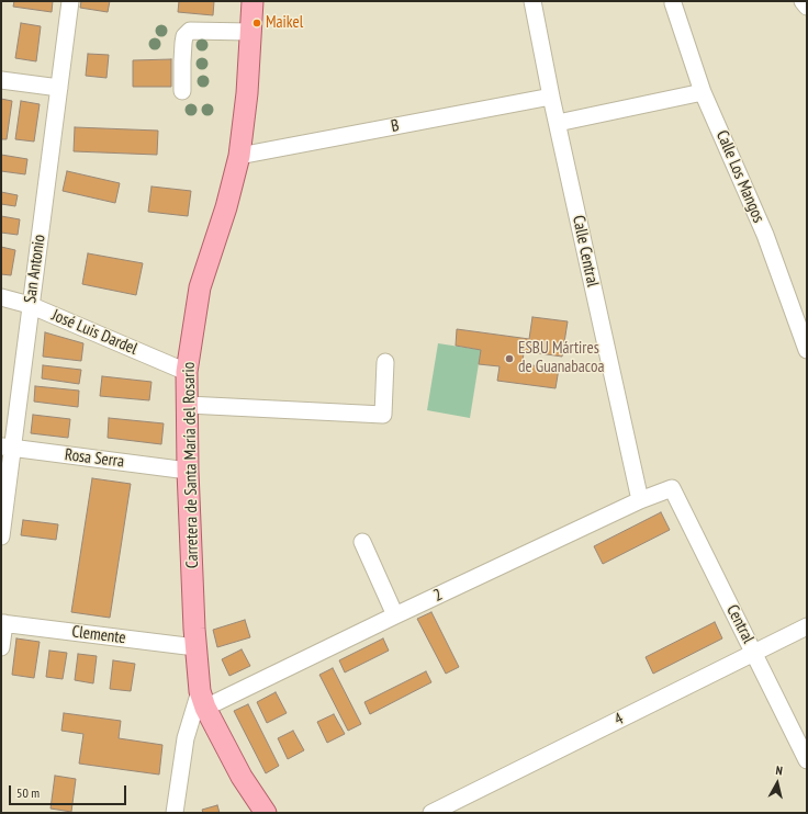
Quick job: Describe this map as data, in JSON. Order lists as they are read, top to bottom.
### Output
{
  "streets": {
    "main road": ["Carretera de Santa María del Rosario"],
    "street": [
      "B",
      "Calle Los Mangos",
      "Calle Central",
      "San Antonio",
      "José Luis Dardel",
      "Rosa Serra",
      "2",
      "Central",
      "Clemente",
      "4"
    ]
  },
  "crossings": [
    ["B", "Calle Central"],
    ["B", "Carretera de Santa María del Rosario"],
    ["Calle Central", "2"],
    ["San Antonio", "José Luis Dardel"],
    ["San Antonio", "Rosa Serra"],
    ["José Luis Dardel", "Carretera de Santa María del Rosario"],
    ["Rosa Serra", "Carretera de Santa María del Rosario"],
    ["Carretera de Santa María del Rosario", "2"],
    ["Carretera de Santa María del Rosario", "Clemente"],
    ["2", "Central"],
    ["Central", "4"]
  ],
  "places": ["Maikel", "ESBU Mártires de Guanabacoa"],
  "scale_bar": "50 m",
  "north": "top"
}
